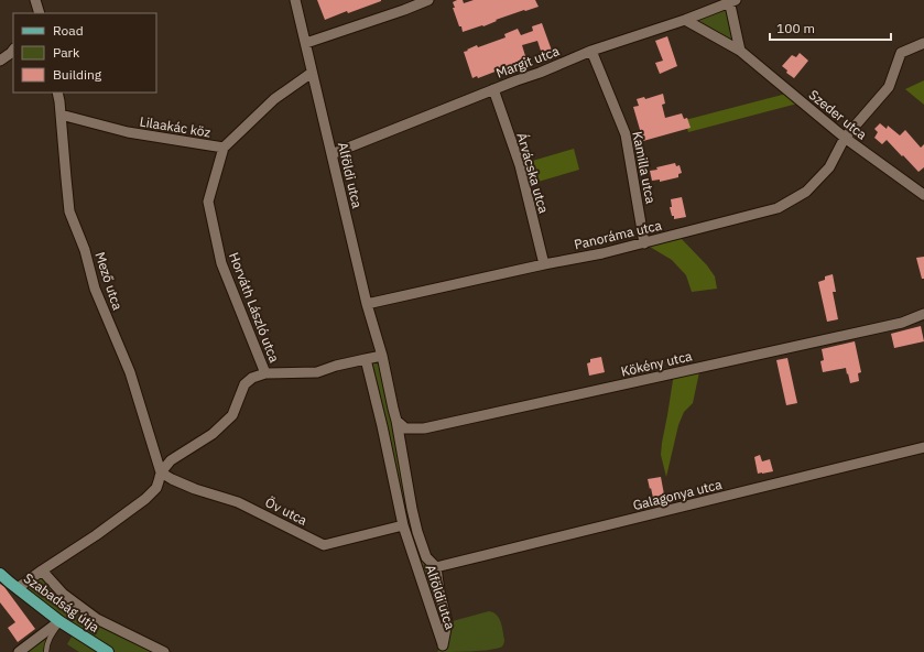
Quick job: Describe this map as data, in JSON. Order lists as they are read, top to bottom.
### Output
{
  "streets": {
    "main road": ["Szabadság útja"],
    "street": [
      "Margit utca",
      "Szeder utca",
      "Lilaakác köz",
      "Kamilla utca",
      "Árvácska utca",
      "Alföldi utca",
      "Panoráma utca",
      "Mező utca",
      "Horváth László utca",
      "Kökény utca",
      "Galagonya utca",
      "Öv utca"
    ]
  },
  "crossings": [
    ["Margit utca", "Szeder utca"],
    ["Margit utca", "Kamilla utca"],
    ["Margit utca", "Árvácska utca"],
    ["Margit utca", "Alföldi utca"],
    ["Szeder utca", "Panoráma utca"],
    ["Lilaakác köz", "Alföldi utca"],
    ["Lilaakác köz", "Mező utca"],
    ["Lilaakác köz", "Horváth László utca"],
    ["Kamilla utca", "Panoráma utca"],
    ["Árvácska utca", "Panoráma utca"],
    ["Alföldi utca", "Panoráma utca"],
    ["Alföldi utca", "Kökény utca"],
    ["Alföldi utca", "Galagonya utca"],
    ["Alföldi utca", "Öv utca"],
    ["Mező utca", "Öv utca"]
  ],
  "legend": ["Road", "Park", "Building"],
  "scale_bar": "100 m"
}
